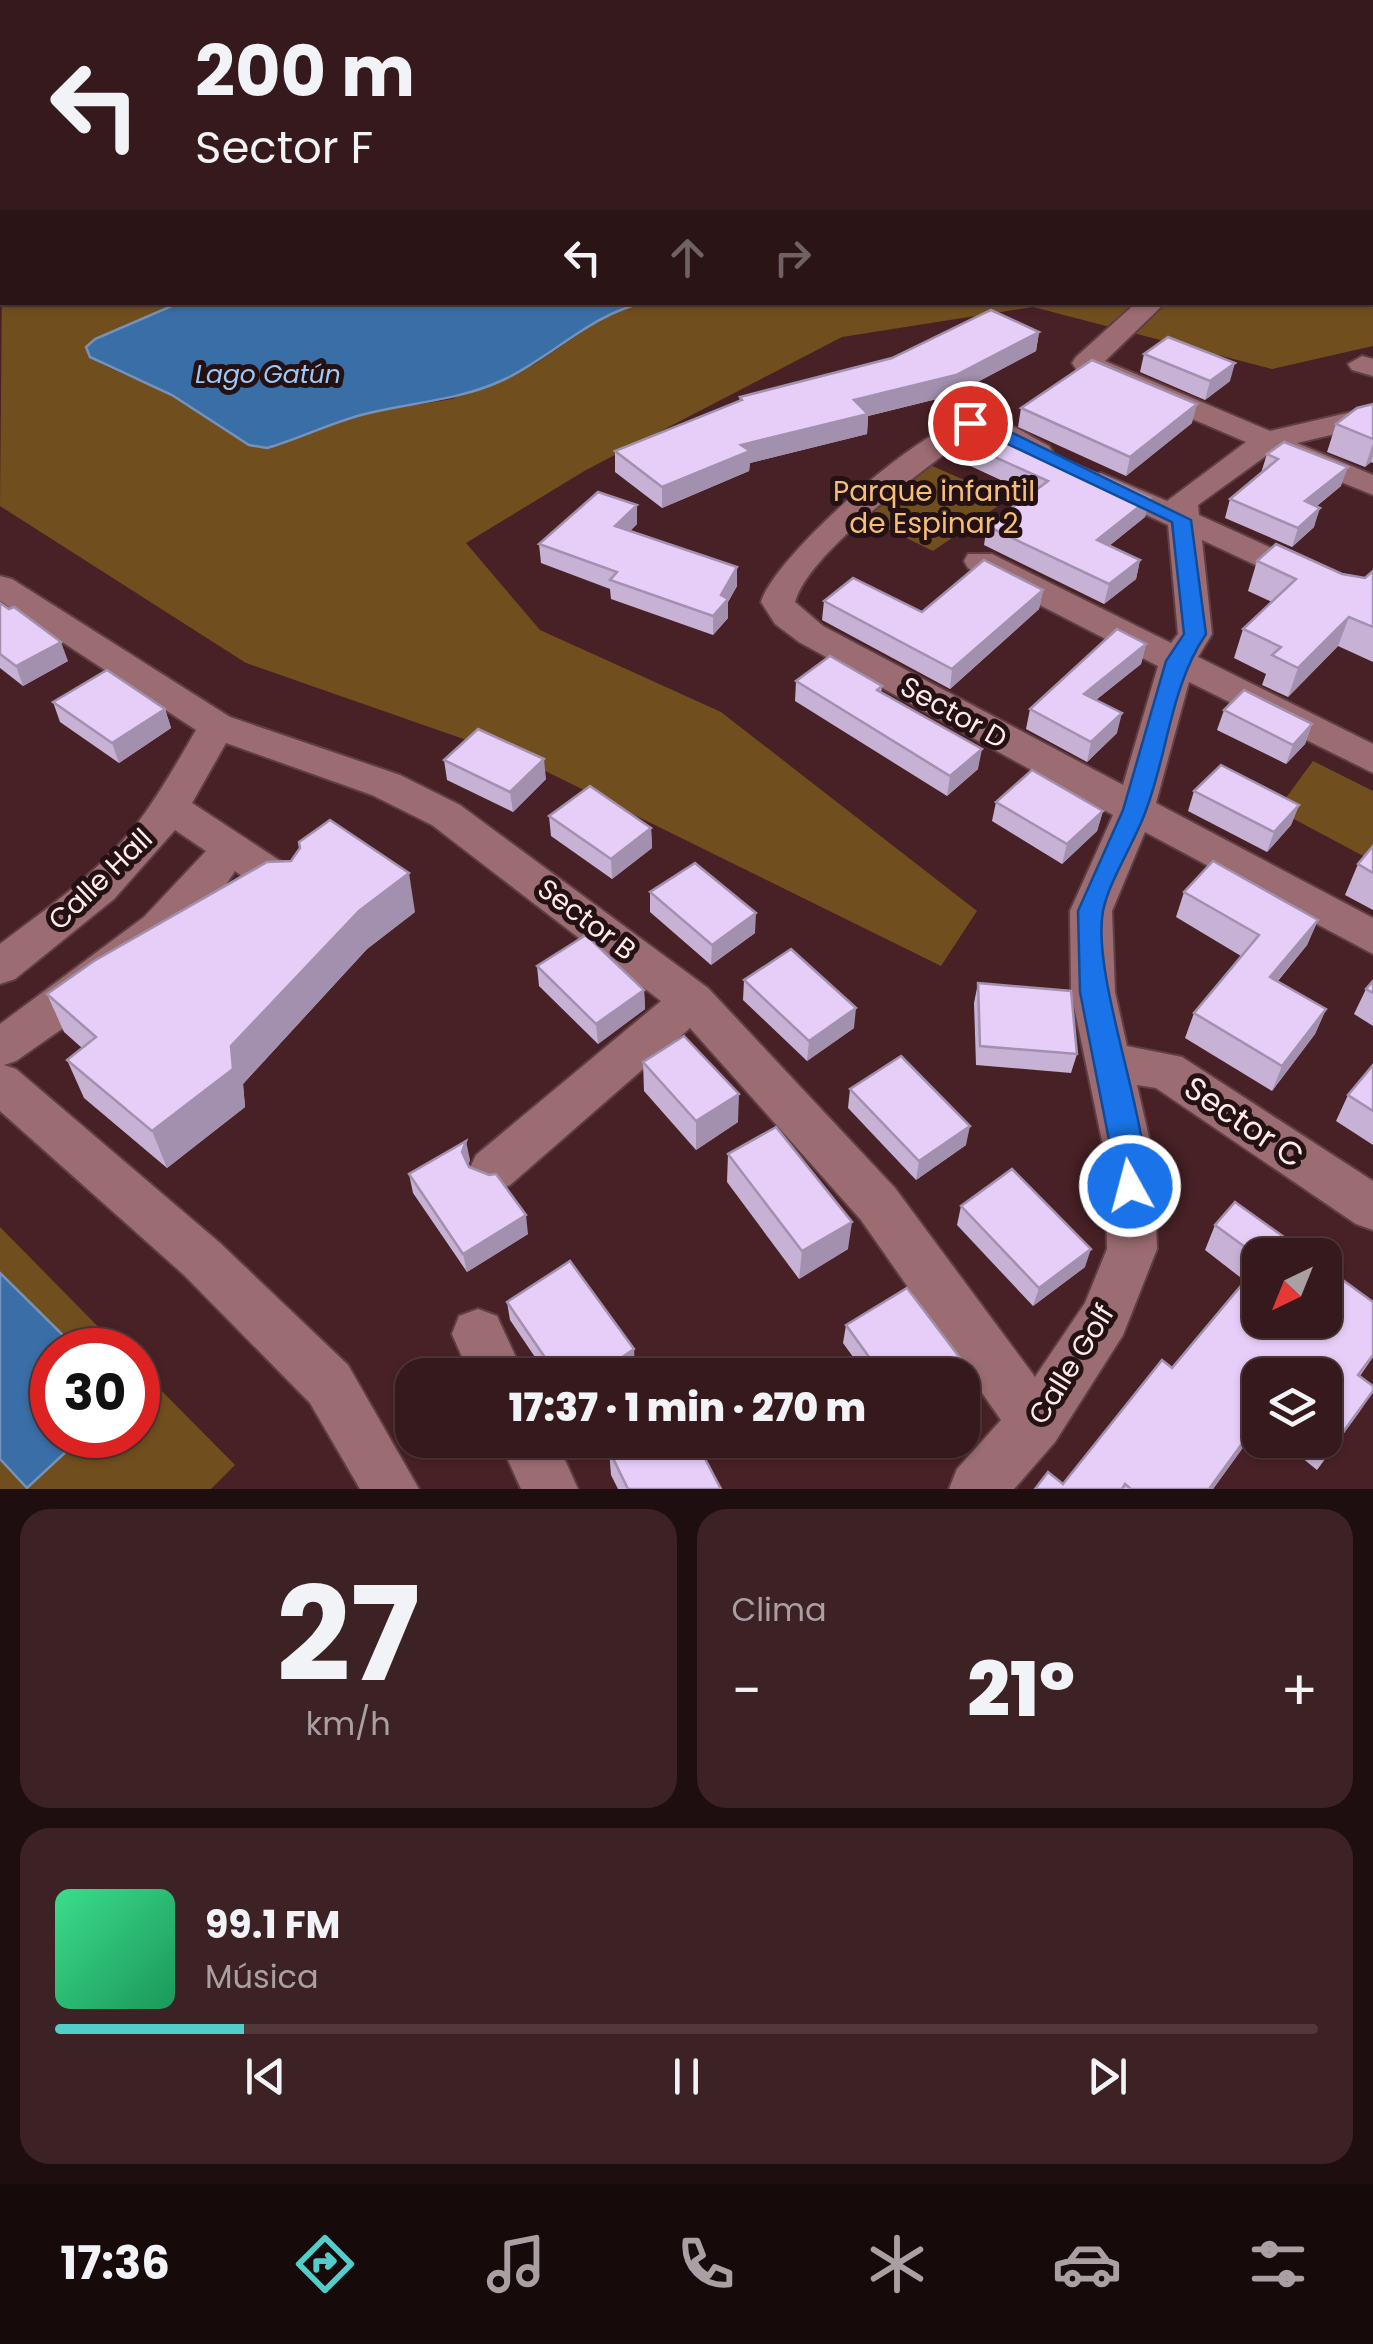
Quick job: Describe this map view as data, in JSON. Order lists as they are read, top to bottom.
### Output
{
  "streets": {
    "street": [
      "Sector D",
      "Calle Hall",
      "Sector B",
      "Sector C",
      "Calle Golf"
    ]
  },
  "crossings": [
    ["Sector D", "Calle Golf"],
    ["Calle Hall", "Sector B"],
    ["Sector B", "Calle Golf"],
    ["Sector C", "Calle Golf"]
  ],
  "water": ["Lago Gatún"],
  "parks": ["Parque infantil de Espinar 2"],
  "north": "bottom left",
  "page": {
    "turn": ["200 m", "Sector F"],
    "limit": "30",
    "trip": "17:37 · 1 min · 270 m",
    "tile": [
      ["27", "km/h"],
      "Clima"
    ],
    "heat": ["−", "21°", "+"],
    "song": ["99.1 FM", "Música"],
    "tabs": "17:36"
  }
}
